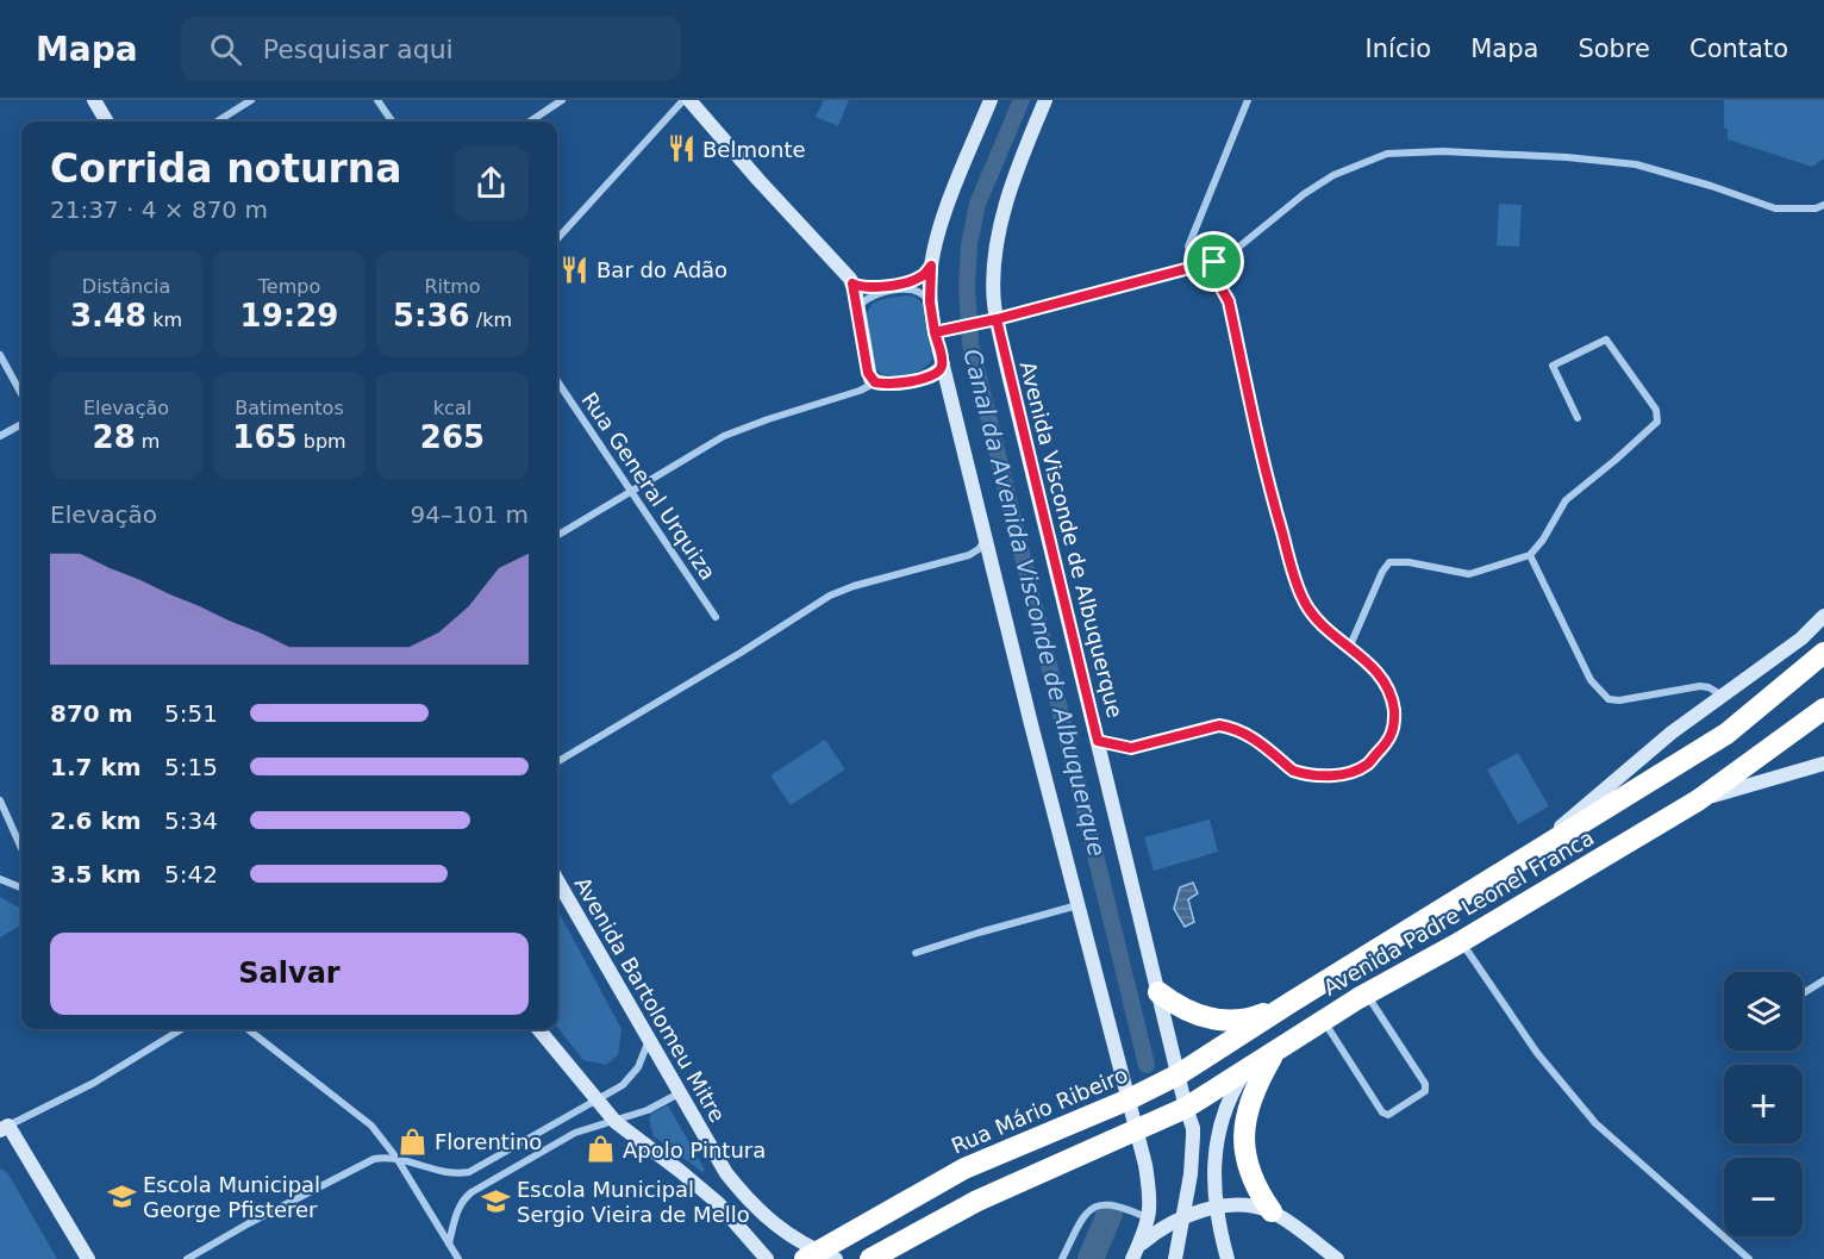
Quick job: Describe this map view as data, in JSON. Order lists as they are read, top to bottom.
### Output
{
  "streets": {
    "highway": ["Avenida Padre Leonel Franca", "Rua Mário Ribeiro"],
    "main road": ["Avenida Visconde de Albuquerque", "Avenida Bartolomeu Mitre"],
    "street": ["Rua General Urquiza"]
  },
  "crossings": [
    ["Avenida Visconde de Albuquerque", "Rua Mário Ribeiro"],
    ["Avenida Padre Leonel Franca", "Rua Mário Ribeiro"],
    ["Avenida Bartolomeu Mitre", "Rua Mário Ribeiro"]
  ],
  "water": ["Canal da Avenida Visconde de Albuquerque"],
  "places": {
    "restaurant": ["Belmonte", "Bar do Adão"],
    "shop": ["Florentino", "Apolo Pintura"],
    "school or university": ["Escola Municipal George Pfisterer", "Escola Municipal Sergio Vieira de Mello"]
  },
  "page": {
    "header": "Mapa",
    "search": "Pesquisar aqui",
    "nav": [
      "Início",
      "Mapa",
      "Sobre",
      "Contato"
    ],
    "heading": ["Corrida noturna", "21:37 · 4 × 870 m"],
    "stats": [
      ["Distância", "3.48 km"],
      ["Tempo", "19:29"],
      ["Ritmo", "5:36 /km"],
      ["Elevação", "28 m"],
      ["Batimentos", "165 bpm"],
      ["kcal", "265"]
    ],
    "chart": ["Elevação", "94–101 m"],
    "list": [
      {
        "name": "870 m",
        "note": "5:51"
      },
      {
        "name": "1.7 km",
        "note": "5:15"
      },
      {
        "name": "2.6 km",
        "note": "5:34"
      },
      {
        "name": "3.5 km",
        "note": "5:42"
      }
    ],
    "buttons": "Salvar",
    "map_buttons": ["+", "−"]
  }
}
